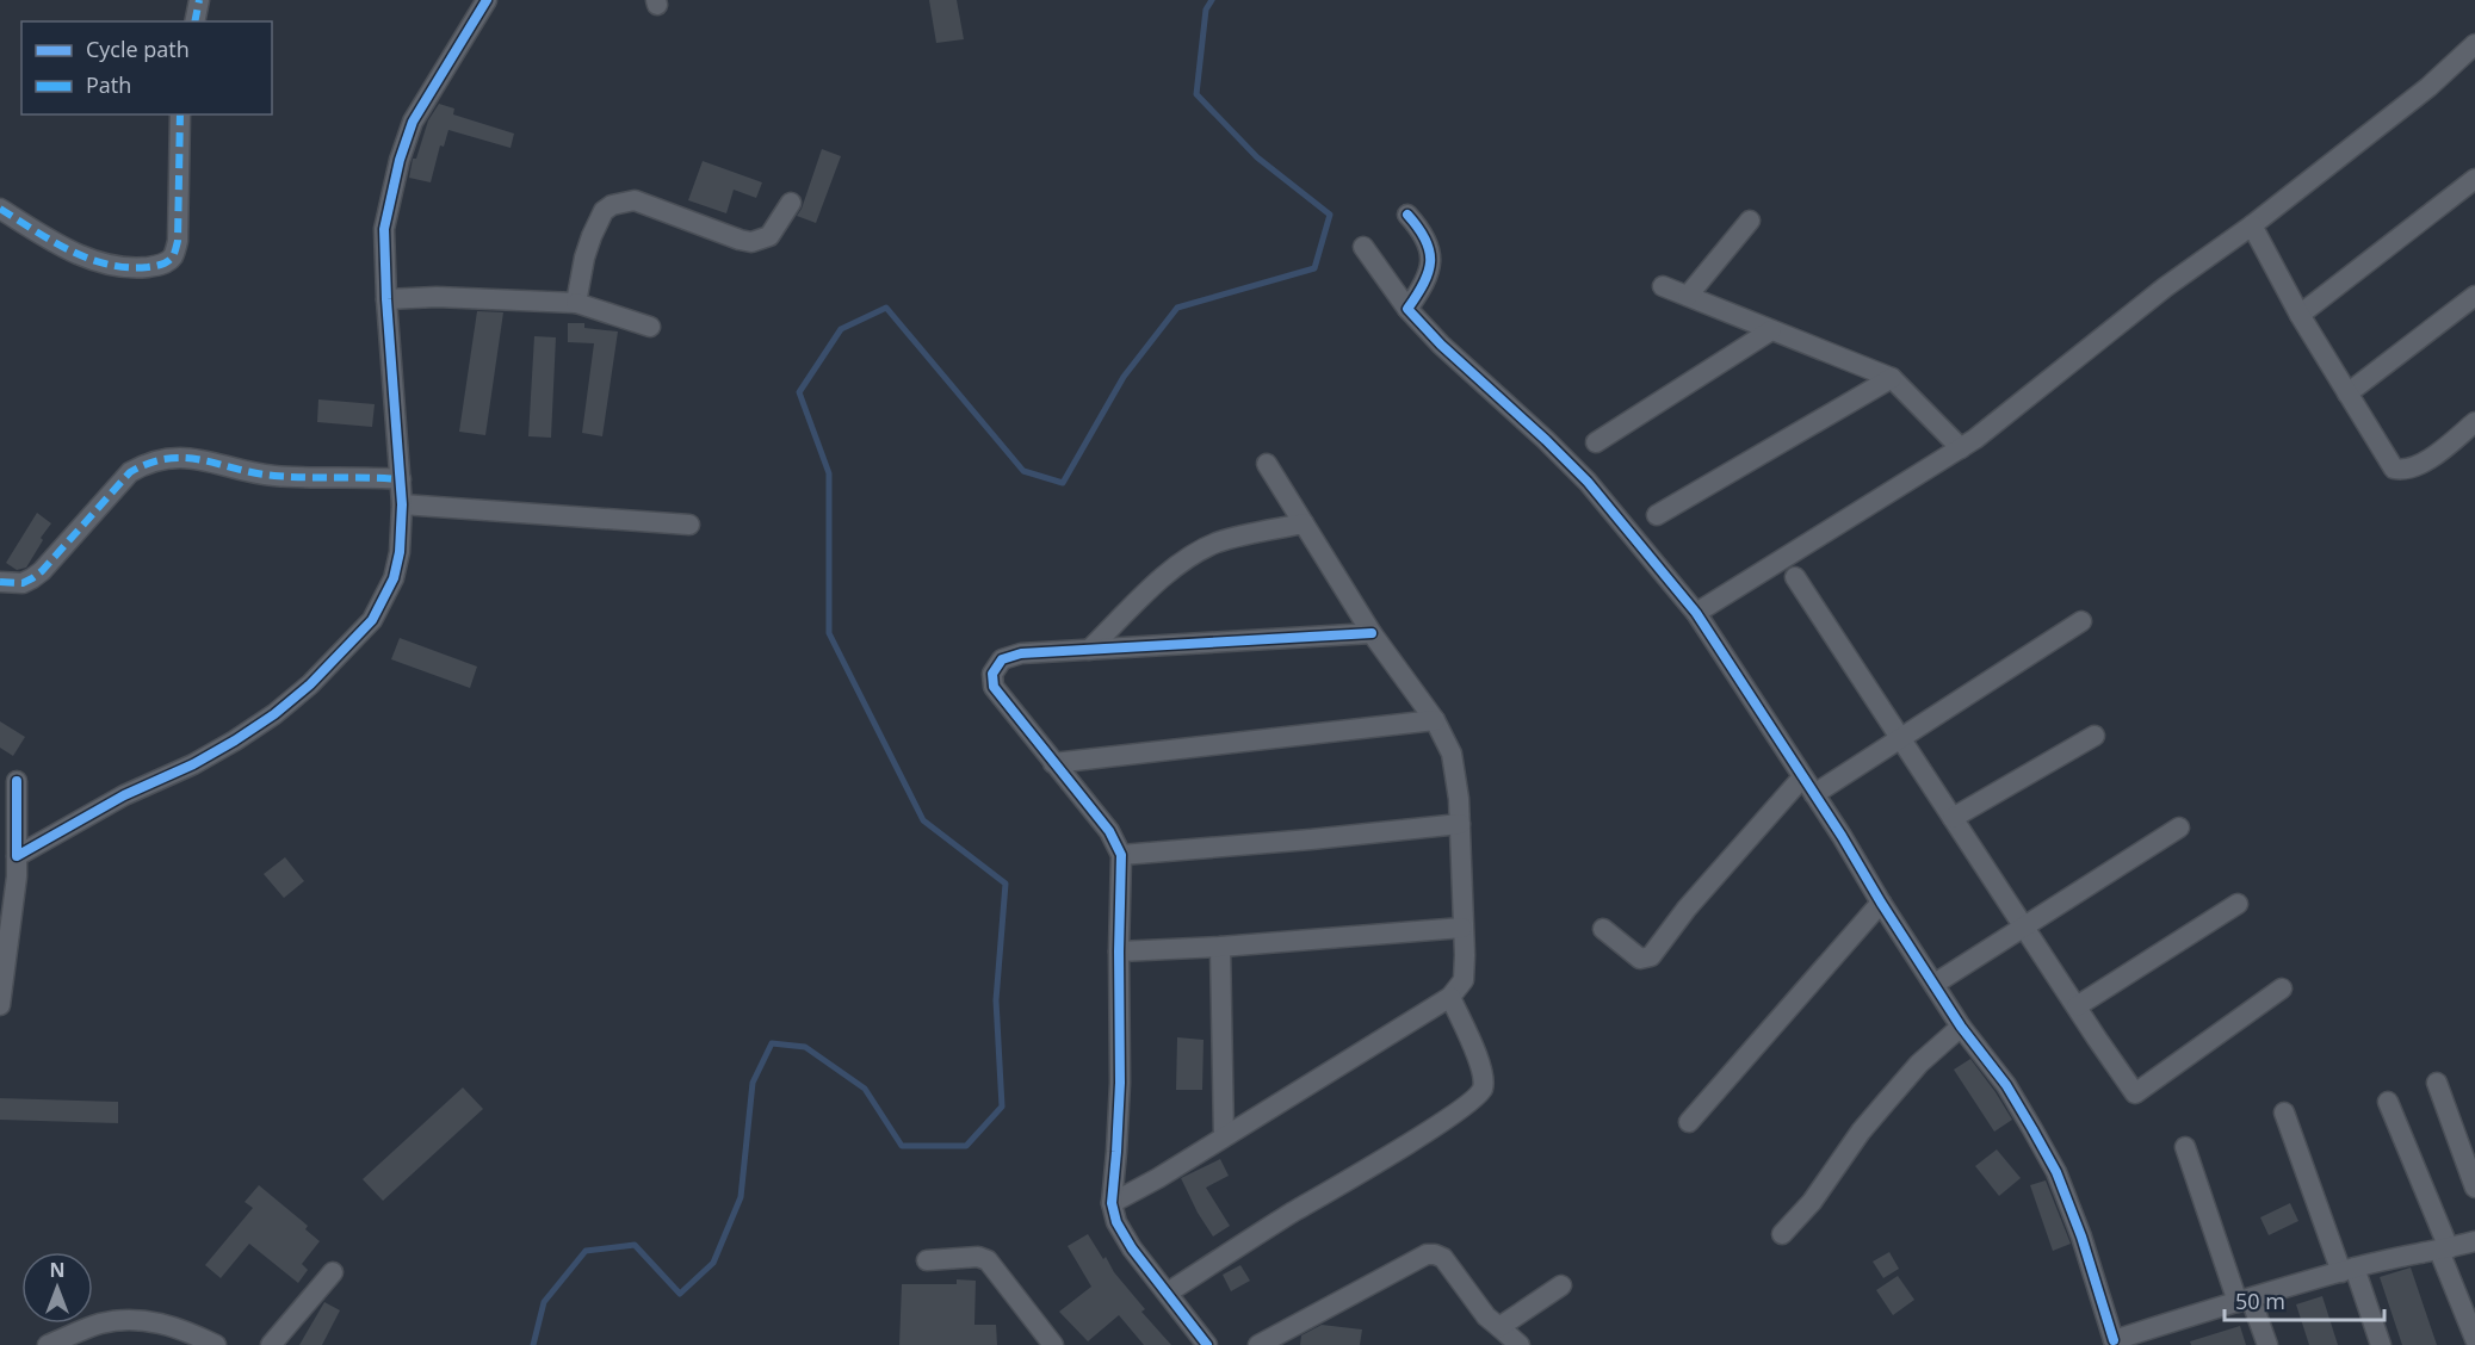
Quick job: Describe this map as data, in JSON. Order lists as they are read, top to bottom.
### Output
{
  "legend": ["Cycle path", "Path"],
  "scale_bar": "50 m",
  "north": "top"
}
